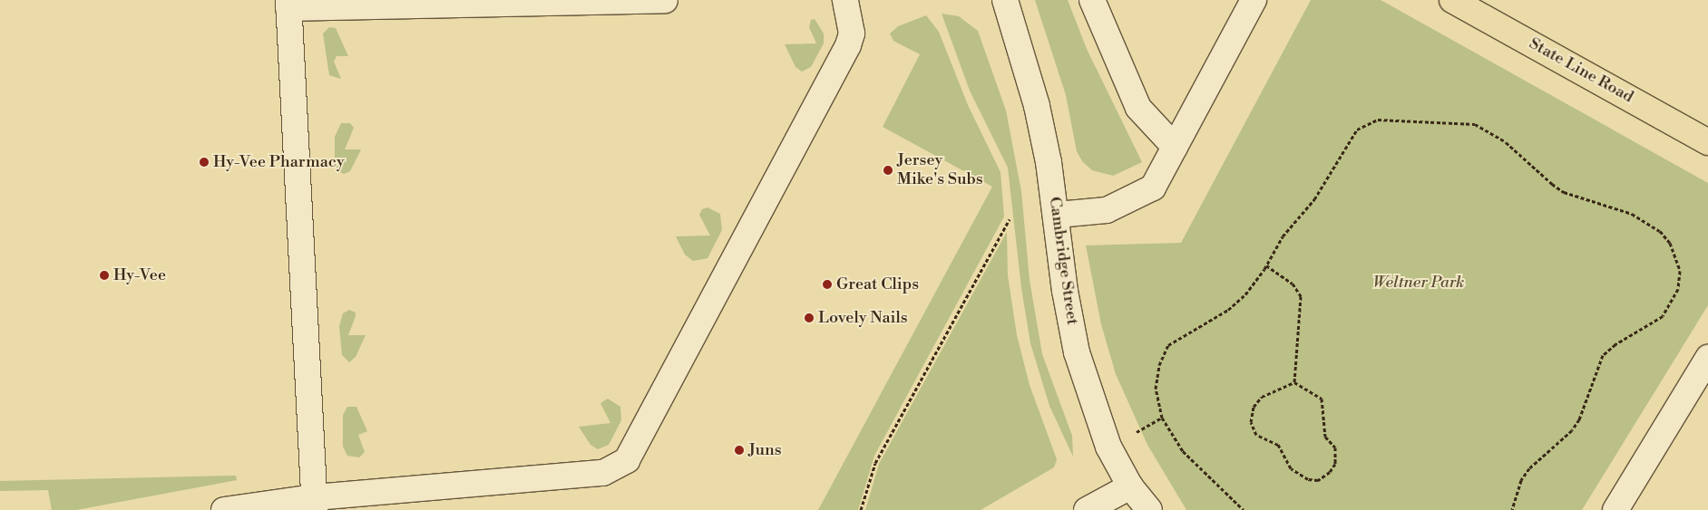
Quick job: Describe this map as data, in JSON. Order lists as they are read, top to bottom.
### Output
{
  "streets": {
    "main road": ["State Line Road"],
    "street": ["Cambridge Street"]
  },
  "parks": ["Weltner Park"],
  "places": [
    "Hy-Vee Pharmacy",
    "Jersey Mike's Subs",
    "Hy-Vee",
    "Great Clips",
    "Lovely Nails",
    "Juns"
  ]
}
